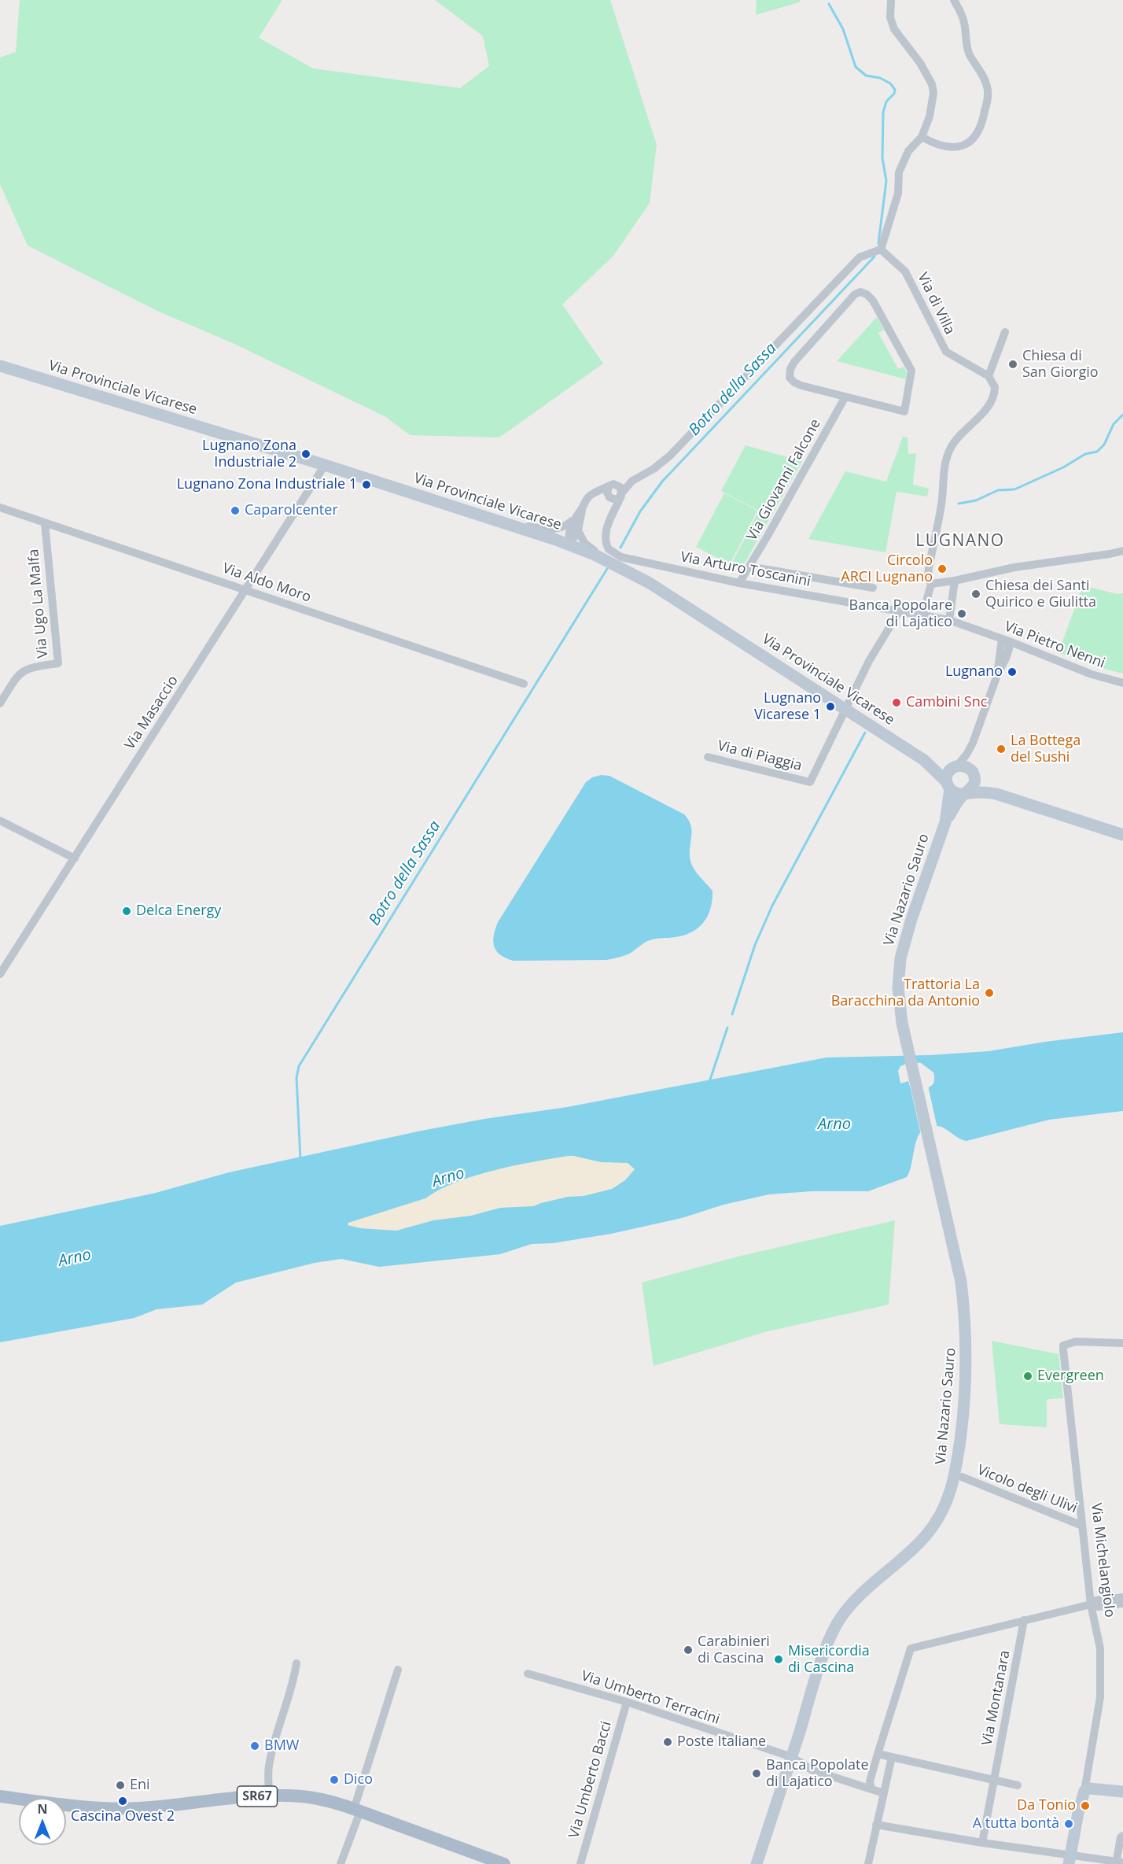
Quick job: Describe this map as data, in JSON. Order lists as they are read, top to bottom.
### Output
{
  "streets": {
    "main road": [
      "Via Provinciale Vicarese",
      "Via Nazario Sauro",
      "Via Michelangiolo",
      "SR67"
    ],
    "street": [
      "Via di Villa",
      "Via Giovanni Falcone",
      "Via Arturo Toscanini",
      "Via Aldo Moro",
      "Via Ugo La Malfa",
      "Via Pietro Nenni",
      "Via Masaccio",
      "Via di Piaggia",
      "Vicolo degli Ulivi",
      "Via Umberto Terracini",
      "Via Montanara",
      "Via Umberto Bacci"
    ]
  },
  "crossings": [
    ["Via Provinciale Vicarese", "Via Masaccio"],
    ["Via Provinciale Vicarese", "Via di Piaggia"],
    ["Via Provinciale Vicarese", "Via Nazario Sauro"],
    ["Via Giovanni Falcone", "Via Arturo Toscanini"],
    ["Via Arturo Toscanini", "Via Pietro Nenni"],
    ["Via Arturo Toscanini", "Via di Piaggia"],
    ["Via Aldo Moro", "Via Ugo La Malfa"],
    ["Via Aldo Moro", "Via Masaccio"],
    ["Via Nazario Sauro", "Via Umberto Terracini"],
    ["Vicolo degli Ulivi", "Via Michelangiolo"],
    ["Via Umberto Terracini", "Via Umberto Bacci"]
  ],
  "districts": ["LUGNANO"],
  "water": ["Botro della Sassa", "Arno"],
  "places": [
    "Chiesa di San Giorgio",
    "Lugnano Zona Industriale 2",
    "Lugnano Zona Industriale 1",
    "Caparolcenter",
    "Circolo ARCI Lugnano",
    "Chiesa dei Santi Quirico e Giulitta",
    "Banca Popolare di Lajatico",
    "Lugnano",
    "Cambini Snc",
    "Lugnano Vicarese 1",
    "La Bottega del Sushi",
    "Delca Energy",
    "Trattoria La Baracchina da Antonio",
    "Evergreen",
    "Carabinieri di Cascina",
    "Misericordia di Cascina",
    "Poste Italiane",
    "BMW",
    "Banca Popolate di Lajatico",
    "Dico",
    "Eni",
    "Cascina Ovest 2",
    "Da Tonio",
    "A tutta bontà"
  ],
  "north": "top"
}
